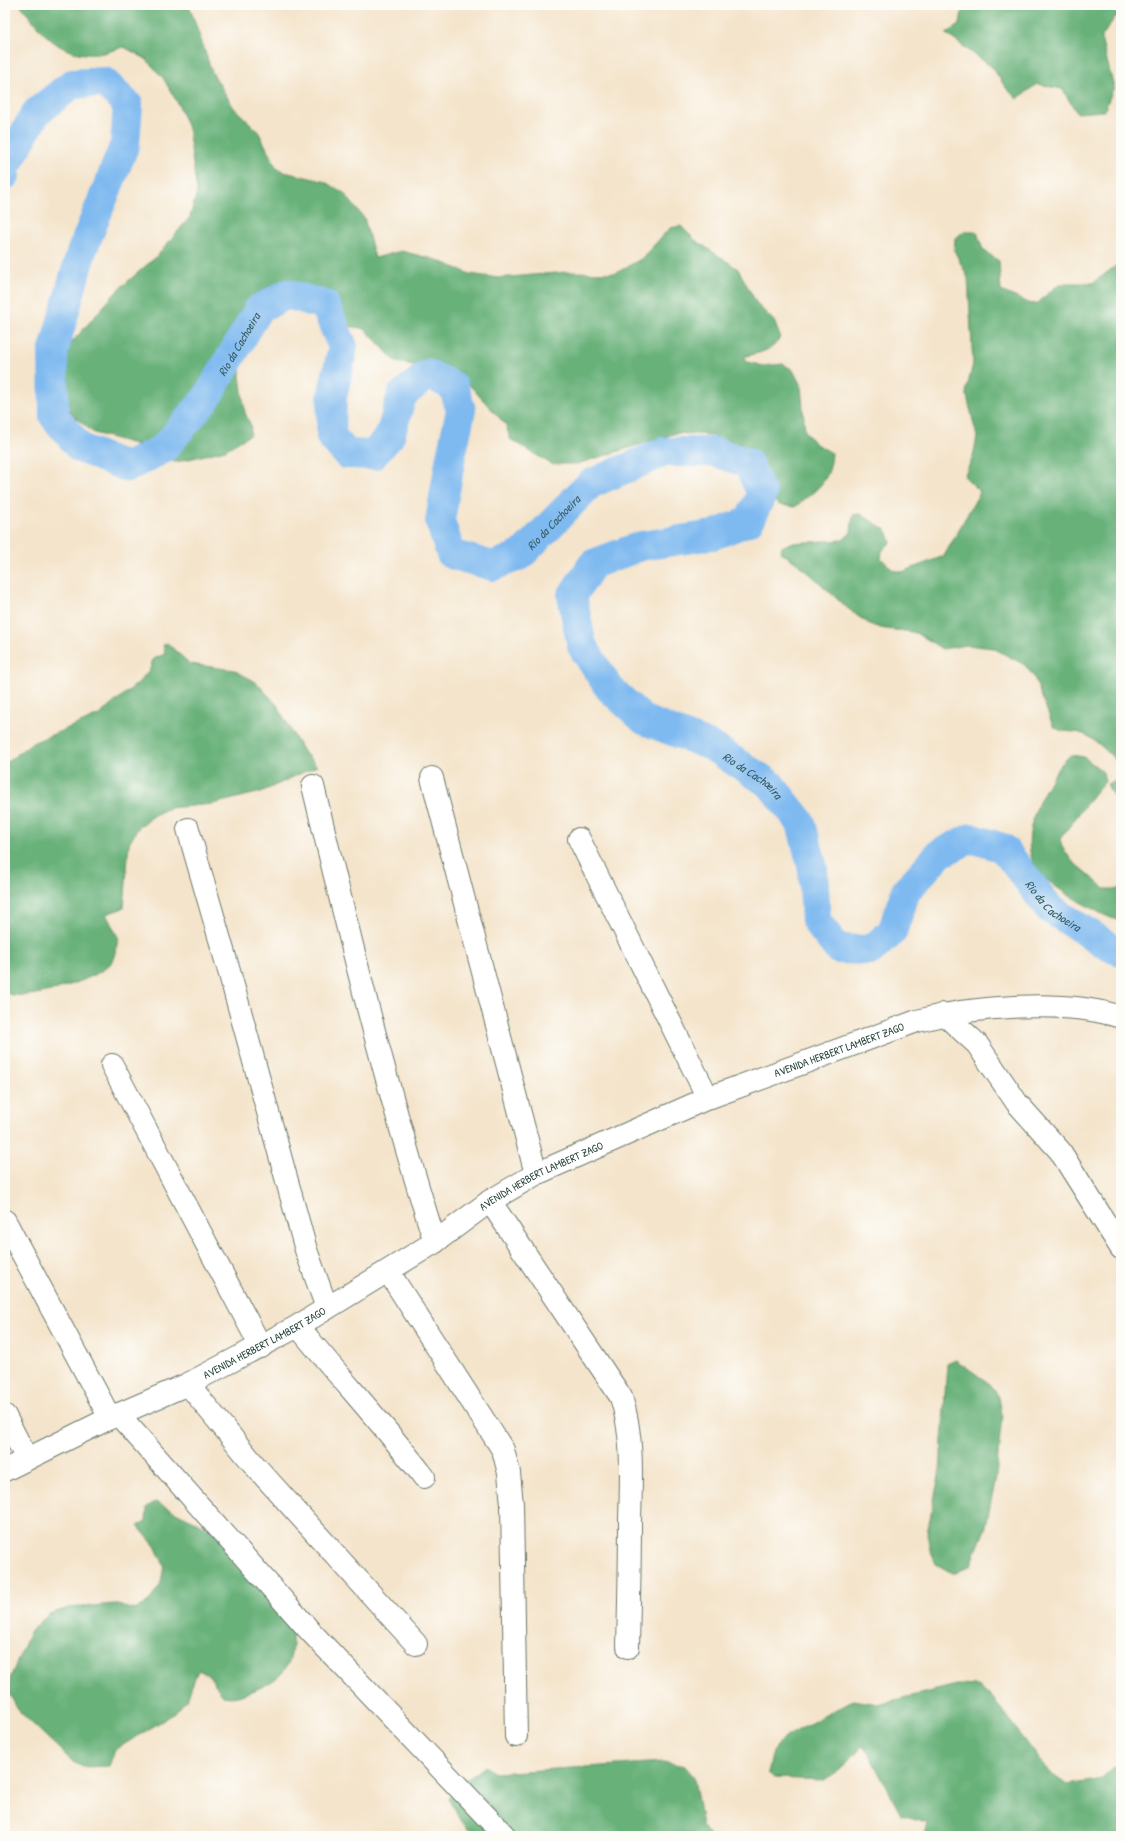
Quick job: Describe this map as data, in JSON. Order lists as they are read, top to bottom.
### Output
{
  "streets": {
    "street": ["AVENIDA HERBERT LAMBERT ZAGO"]
  },
  "water": ["Rio da Cachoeira"]
}
